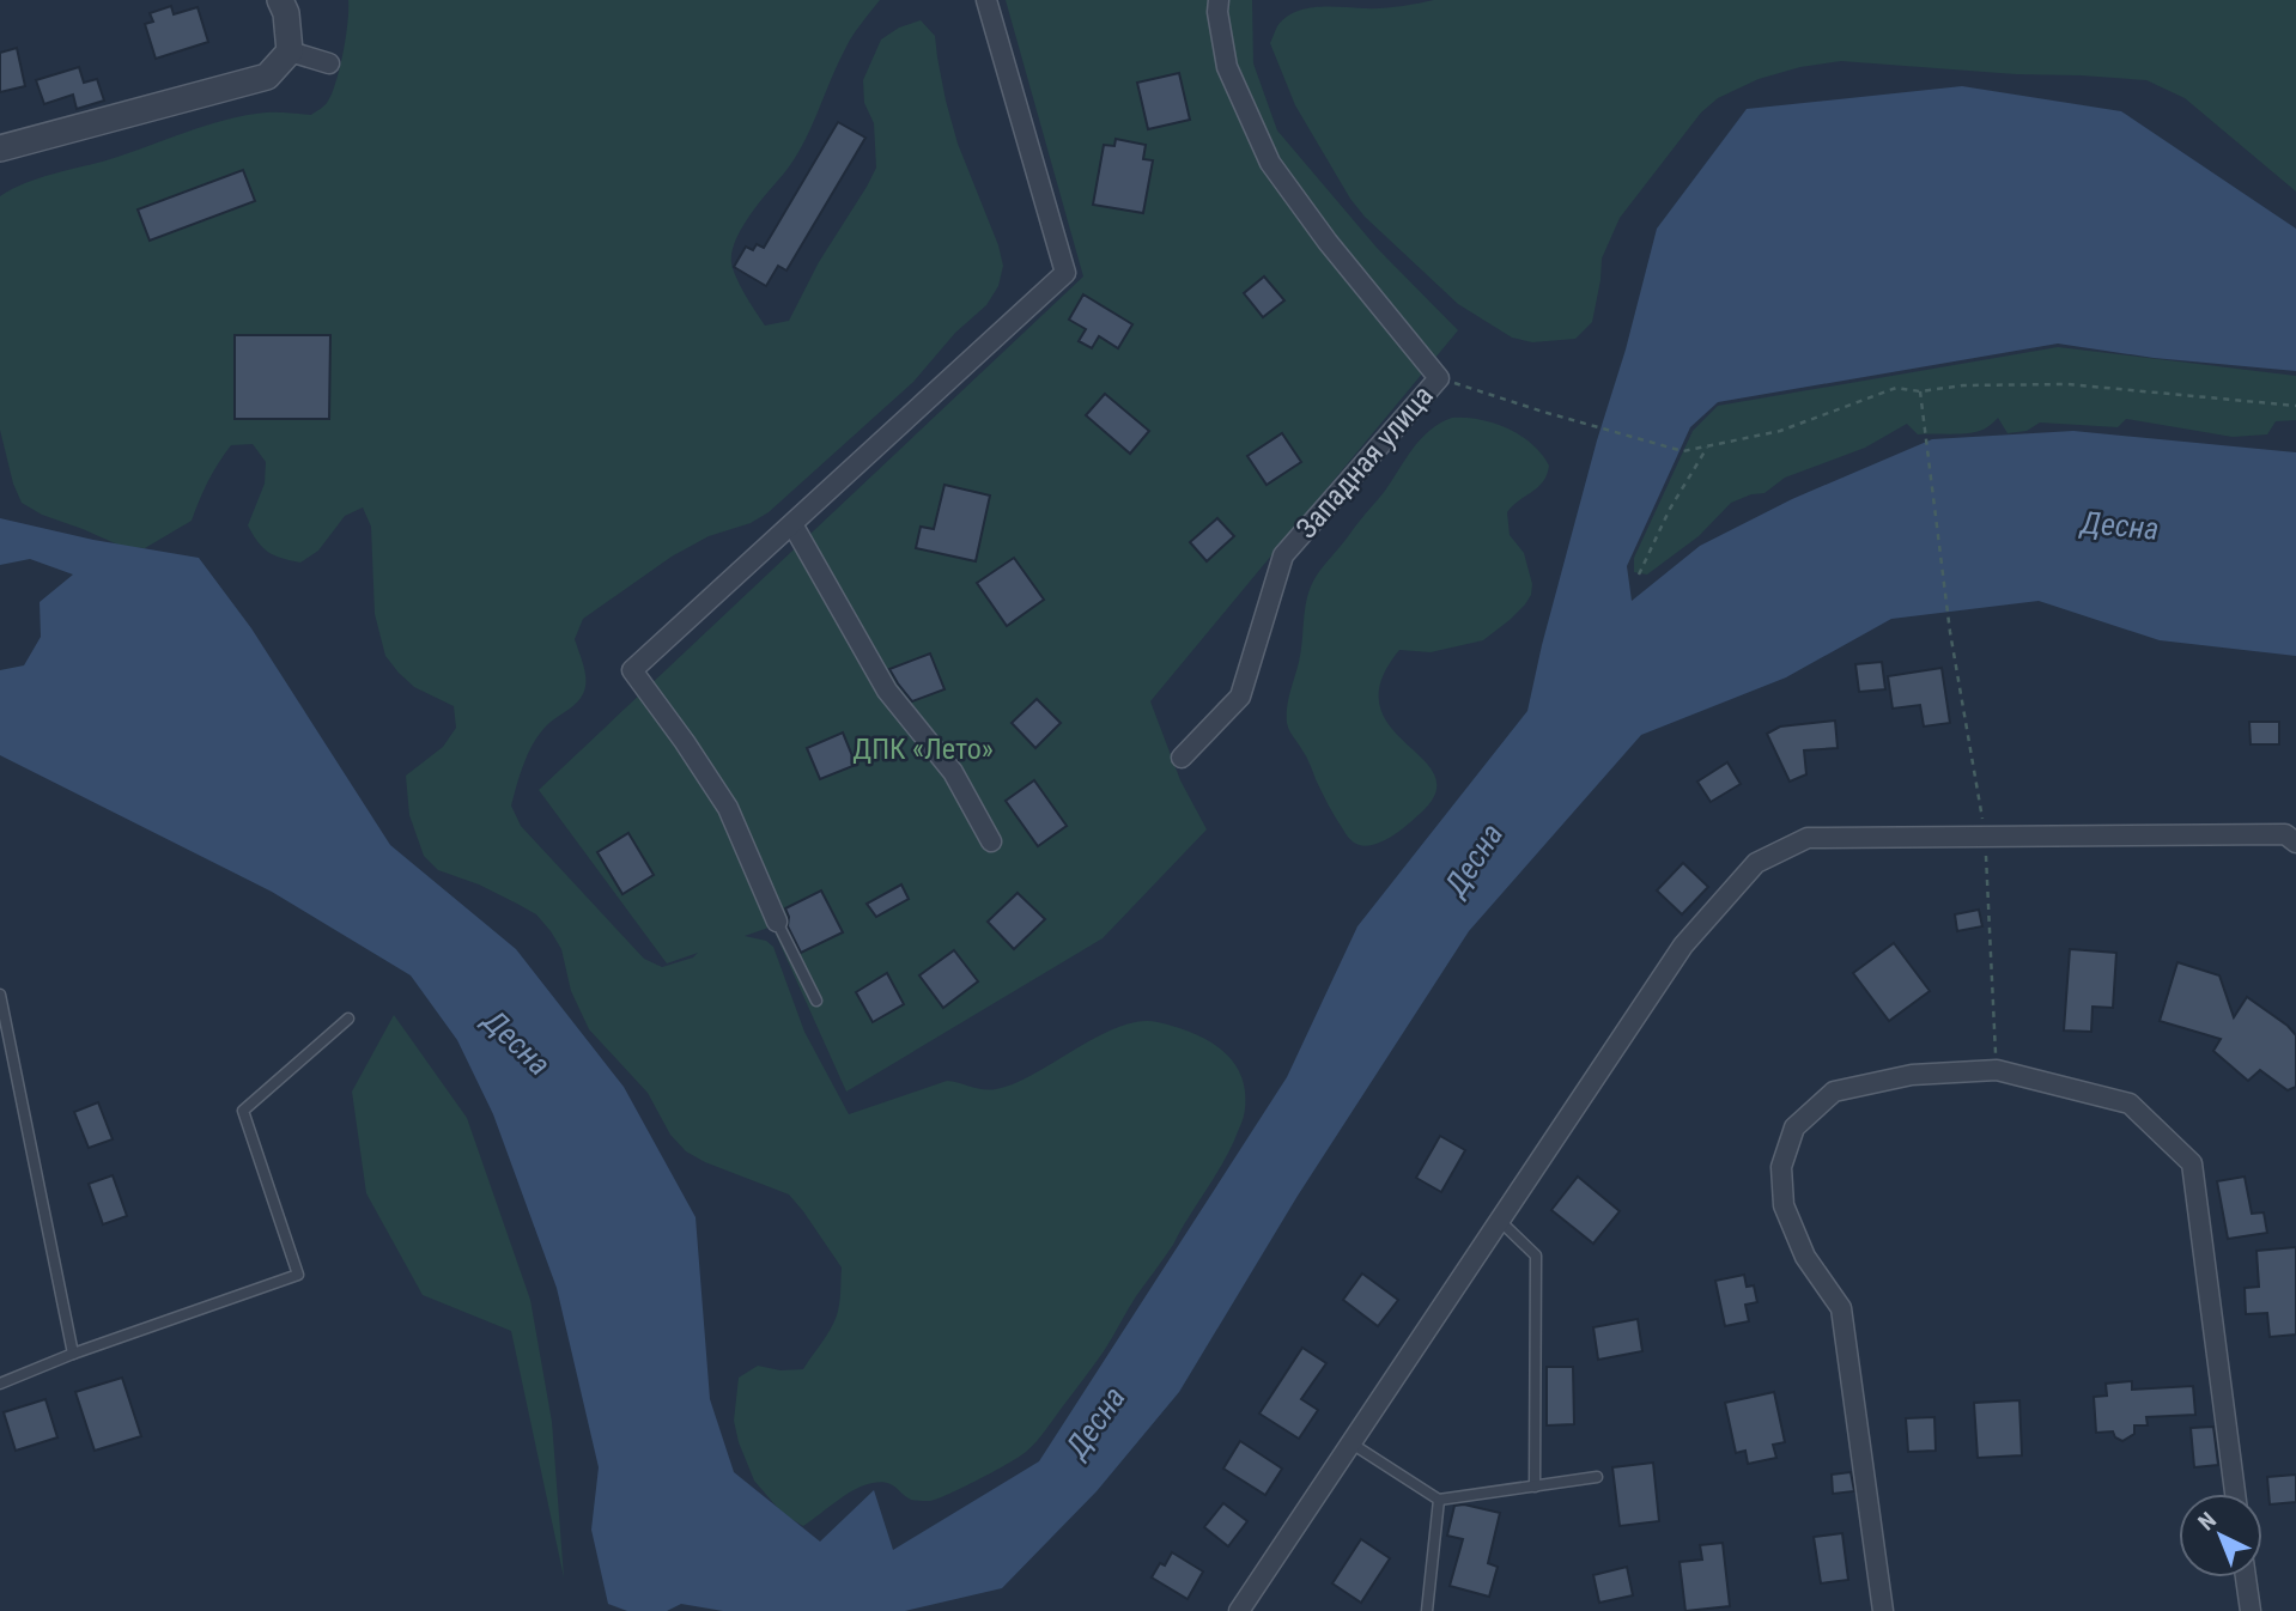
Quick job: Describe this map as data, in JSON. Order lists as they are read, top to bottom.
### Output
{
  "streets": {
    "street": ["Западная улица"]
  },
  "water": ["Десна"],
  "parks": ["ДПК «Лето»"],
  "north": "top left"
}
